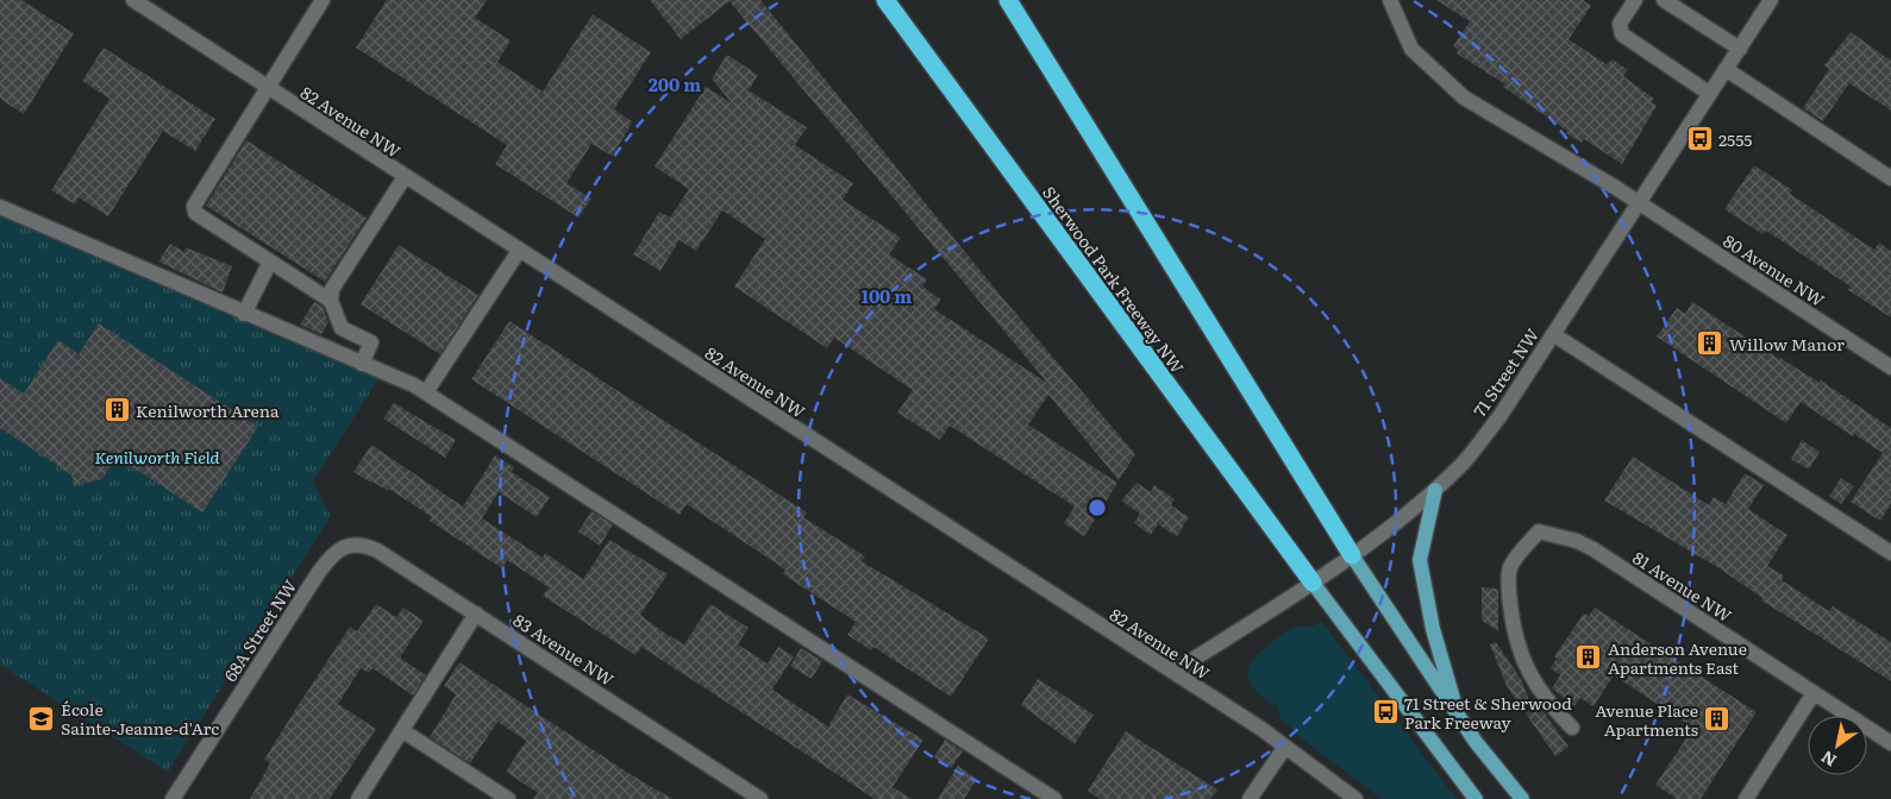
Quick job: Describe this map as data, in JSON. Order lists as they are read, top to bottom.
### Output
{
  "streets": {
    "highway": ["Sherwood Park Freeway NW"],
    "street": [
      "82 Avenue NW",
      "80 Avenue NW",
      "71 Street NW",
      "81 Avenue NW",
      "68A Street NW",
      "83 Avenue NW"
    ]
  },
  "crossings": [
    ["82 Avenue NW", "71 Street NW"],
    ["80 Avenue NW", "71 Street NW"],
    ["Sherwood Park Freeway NW", "71 Street NW"],
    ["68A Street NW", "83 Avenue NW"]
  ],
  "parks": ["Kenilworth Field"],
  "places": {
    "bus stop": ["2555", "71 Street & Sherwood Park Freeway"],
    "building": [
      "Willow Manor",
      "Kenilworth Arena",
      "Anderson Avenue Apartments East",
      "Avenue Place Apartments"
    ],
    "school or university": ["École Sainte-Jeanne-d'Arc"]
  },
  "north": "bottom left",
  "rings": ["200 m", "100 m"]
}
